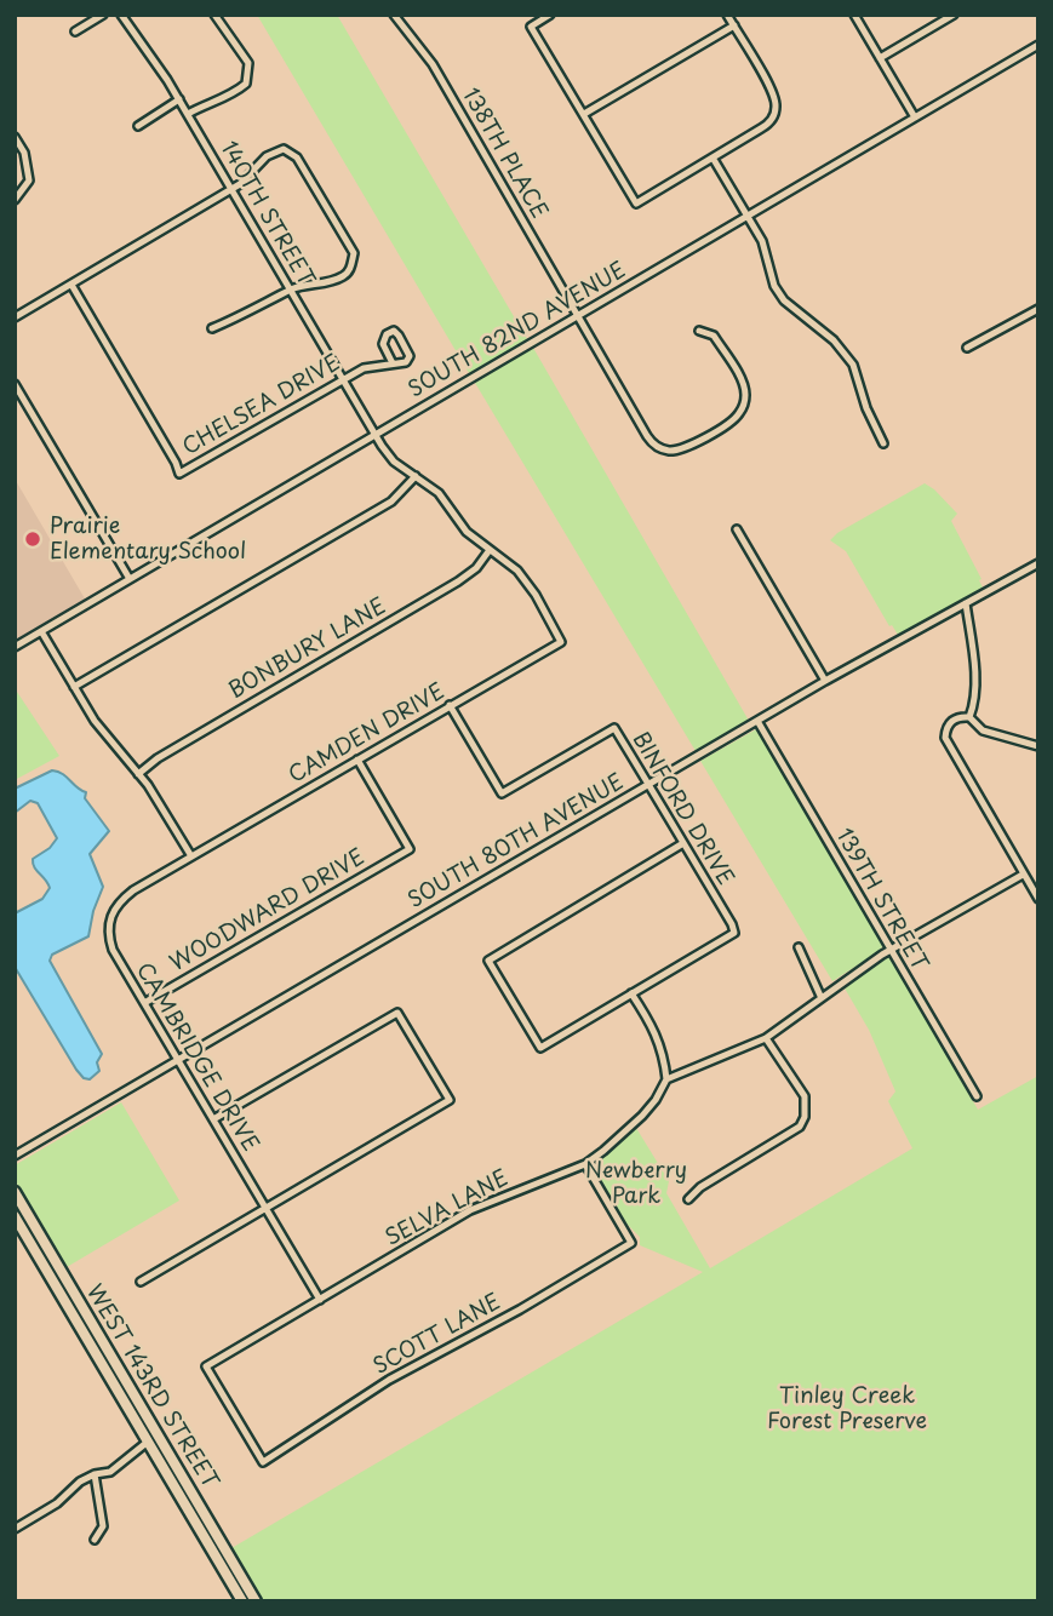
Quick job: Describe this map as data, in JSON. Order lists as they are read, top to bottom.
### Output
{
  "streets": {
    "main road": ["WEST 143RD STREET"],
    "street": [
      "138TH PLACE",
      "140TH STREET",
      "SOUTH 82ND AVENUE",
      "CHELSEA DRIVE",
      "BONBURY LANE",
      "CAMDEN DRIVE",
      "BINFORD DRIVE",
      "SOUTH 80TH AVENUE",
      "139TH STREET",
      "WOODWARD DRIVE",
      "CAMBRIDGE DRIVE",
      "SELVA LANE",
      "SCOTT LANE"
    ]
  },
  "crossings": [
    ["138TH PLACE", "SOUTH 82ND AVENUE"],
    ["140TH STREET", "SOUTH 82ND AVENUE"],
    ["140TH STREET", "CHELSEA DRIVE"],
    ["BONBURY LANE", "CAMDEN DRIVE"],
    ["CAMDEN DRIVE", "BINFORD DRIVE"],
    ["CAMDEN DRIVE", "WOODWARD DRIVE"],
    ["CAMDEN DRIVE", "CAMBRIDGE DRIVE"],
    ["BINFORD DRIVE", "SOUTH 80TH AVENUE"],
    ["SOUTH 80TH AVENUE", "139TH STREET"],
    ["SOUTH 80TH AVENUE", "CAMBRIDGE DRIVE"],
    ["WOODWARD DRIVE", "CAMBRIDGE DRIVE"],
    ["CAMBRIDGE DRIVE", "SELVA LANE"],
    ["SELVA LANE", "SCOTT LANE"]
  ],
  "parks": ["Newberry Park", "Tinley Creek Forest Preserve"],
  "places": ["Prairie Elementary School"]
}
